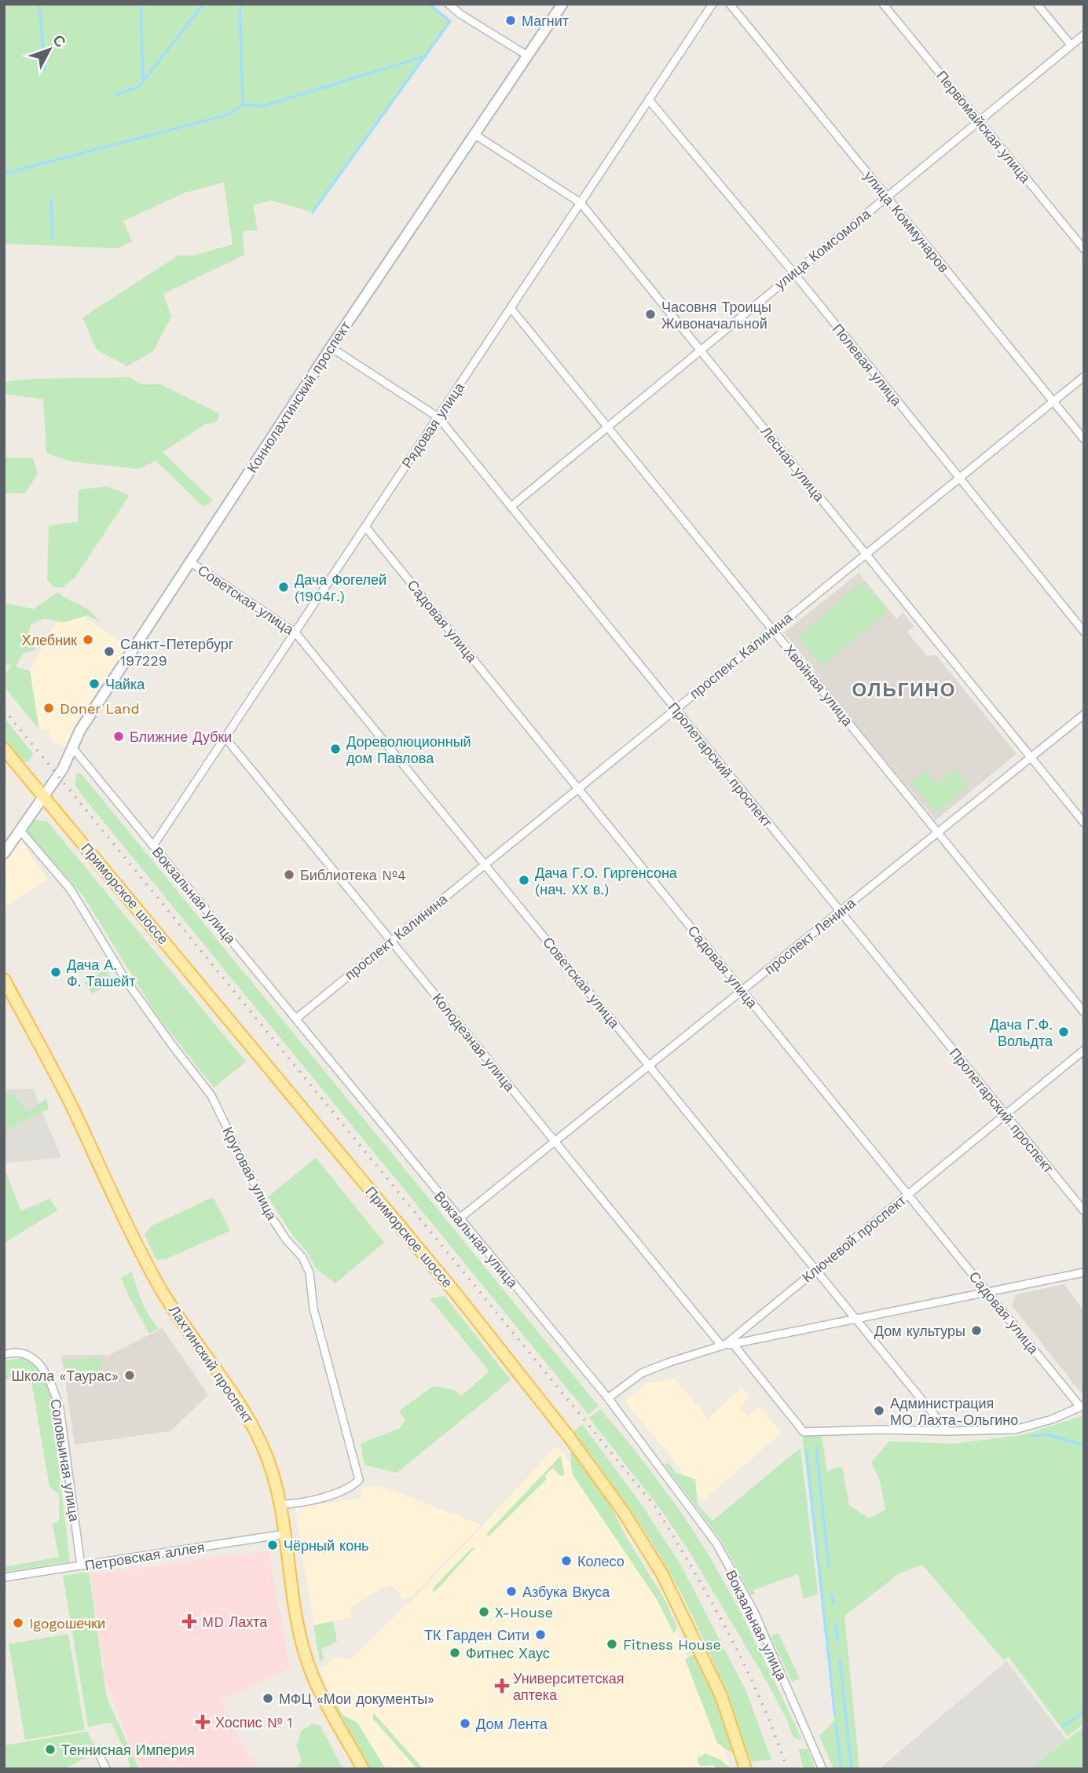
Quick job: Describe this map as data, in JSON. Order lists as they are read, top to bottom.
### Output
{
  "streets": {
    "main road": ["Коннолахтинский проспект", "Приморское шоссе", "Лахтинский проспект"],
    "street": [
      "Первомайская улица",
      "улица Коммунаров",
      "улица Комсомола",
      "Полевая улица",
      "Рядовая улица",
      "Лесная улица",
      "Советская улица",
      "Садовая улица",
      "проспект Калинина",
      "Хвойная улица",
      "Пролетарский проспект",
      "Вокзальная улица",
      "проспект Ленина",
      "Колодезная улица",
      "Круговая улица",
      "Ключевой проспект",
      "Соловьиная улица",
      "Петровская аллея"
    ]
  },
  "crossings": [
    ["Первомайская улица", "улица Комсомола"],
    ["улица Коммунаров", "улица Комсомола"],
    ["улица Коммунаров", "проспект Калинина"],
    ["улица Комсомола", "Полевая улица"],
    ["улица Комсомола", "Лесная улица"],
    ["улица Комсомола", "Хвойная улица"],
    ["улица Комсомола", "Пролетарский проспект"],
    ["Полевая улица", "Рядовая улица"],
    ["Полевая улица", "проспект Калинина"],
    ["Коннолахтинский проспект", "Лесная улица"],
    ["Коннолахтинский проспект", "Советская улица"],
    ["Коннолахтинский проспект", "Пролетарский проспект"],
    ["Коннолахтинский проспект", "Приморское шоссе"],
    ["Коннолахтинский проспект", "Вокзальная улица"],
    ["Коннолахтинский проспект", "Круговая улица"],
    ["Рядовая улица", "Лесная улица"],
    ["Рядовая улица", "Советская улица"],
    ["Рядовая улица", "Садовая улица"],
    ["Рядовая улица", "Хвойная улица"],
    ["Рядовая улица", "Пролетарский проспект"],
    ["Рядовая улица", "Вокзальная улица"],
    ["Рядовая улица", "Колодезная улица"],
    ["Лесная улица", "проспект Калинина"],
    ["Лесная улица", "проспект Ленина"],
    ["Советская улица", "проспект Калинина"],
    ["Советская улица", "проспект Ленина"],
    ["Советская улица", "Колодезная улица"],
    ["Советская улица", "Ключевой проспект"],
    ["Садовая улица", "проспект Калинина"],
    ["Садовая улица", "проспект Ленина"],
    ["Садовая улица", "Ключевой проспект"],
    ["проспект Калинина", "Хвойная улица"],
    ["проспект Калинина", "Пролетарский проспект"],
    ["проспект Калинина", "Вокзальная улица"],
    ["проспект Калинина", "Колодезная улица"],
    ["Хвойная улица", "проспект Ленина"],
    ["Пролетарский проспект", "проспект Ленина"],
    ["Пролетарский проспект", "Ключевой проспект"],
    ["Вокзальная улица", "проспект Ленина"],
    ["Вокзальная улица", "Ключевой проспект"],
    ["проспект Ленина", "Колодезная улица"],
    ["Колодезная улица", "Ключевой проспект"],
    ["Круговая улица", "Лахтинский проспект"],
    ["Лахтинский проспект", "Петровская аллея"],
    ["Соловьиная улица", "Петровская аллея"]
  ],
  "districts": ["ОЛЬГИНО"],
  "places": {
    "other": [
      "Магнит",
      "Часовня Троицы Живоначальной",
      "Дача Фогелей (1904г.)",
      "Хлебник",
      "Санкт-Петербург 197229",
      "Чайка",
      "Doner Land",
      "Ближние Дубки",
      "Дореволюционный дом Павлова",
      "Библиотека №4",
      "Дача Г.О. Гиргенсона (нач. XX в.)",
      "Дача А. Ф. Ташейт",
      "Дача Г.Ф. Вольдта",
      "Дом культуры",
      "Школа «Таурас»",
      "Администрация МО Лахта-Ольгино",
      "Чёрный конь",
      "Колесо",
      "Азбука Вкуса",
      "X-House",
      "Igogoшечки",
      "ТК Гарден Сити",
      "Fitness House",
      "Фитнес Хаус",
      "МФЦ «Мои документы»",
      "Дом Лента",
      "Теннисная Империя"
    ],
    "health": ["MD Лахта", "Университетская аптека", "Хоспис № 1"]
  },
  "north": "top right"
}
